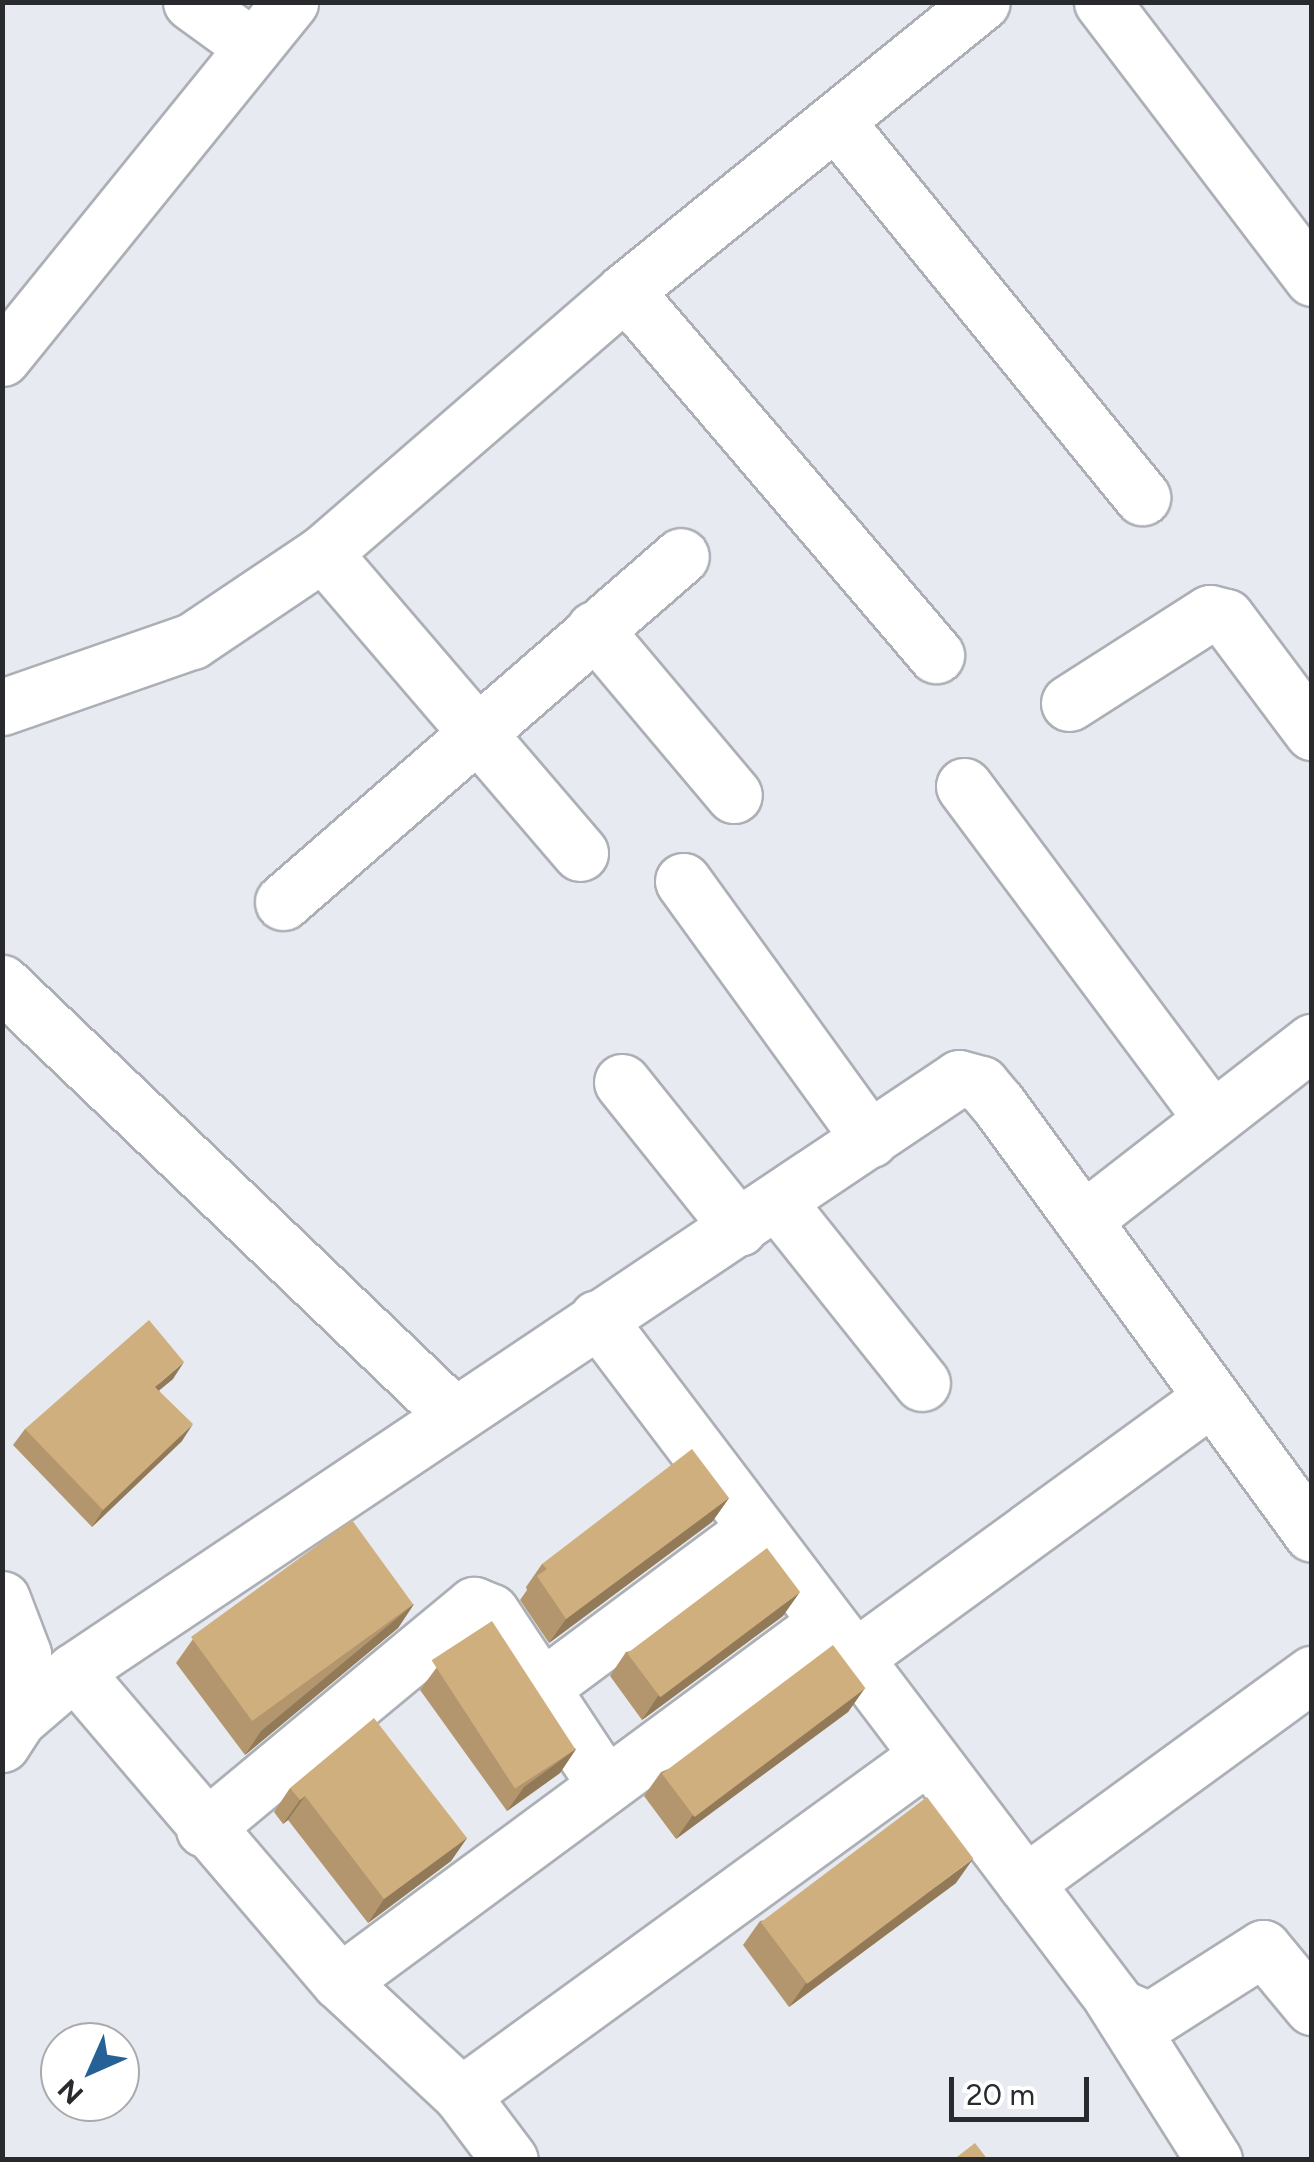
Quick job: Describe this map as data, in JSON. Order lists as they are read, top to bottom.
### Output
{
  "scale_bar": "20 m",
  "north": "bottom left"
}
